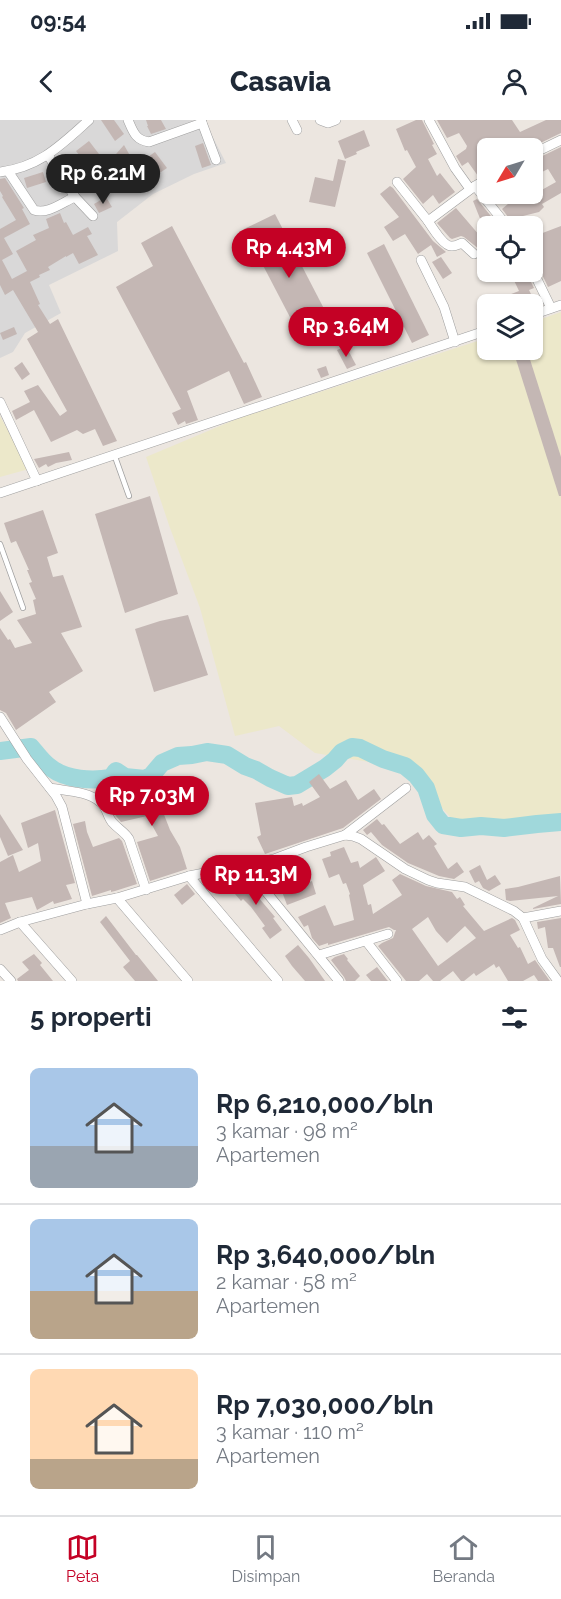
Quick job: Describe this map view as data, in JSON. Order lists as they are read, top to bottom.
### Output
{
  "north": "bottom left",
  "page": {
    "status": "09:54",
    "header": "Casavia",
    "price": [
      "Rp 6.21M",
      "Rp 4.43M",
      "Rp 3.64M",
      "Rp 7.03M",
      "Rp 11.3M"
    ],
    "heading": "5 properti",
    "list": [
      {
        "name": "Rp 6,210,000/bln",
        "note": "3 kamar · 98 m² · Apartemen"
      },
      {
        "name": "Rp 3,640,000/bln",
        "note": "2 kamar · 58 m² · Apartemen"
      },
      {
        "name": "Rp 7,030,000/bln",
        "note": "3 kamar · 110 m² · Apartemen"
      }
    ],
    "tabs": ["Peta", "Disimpan", "Beranda"]
  }
}
